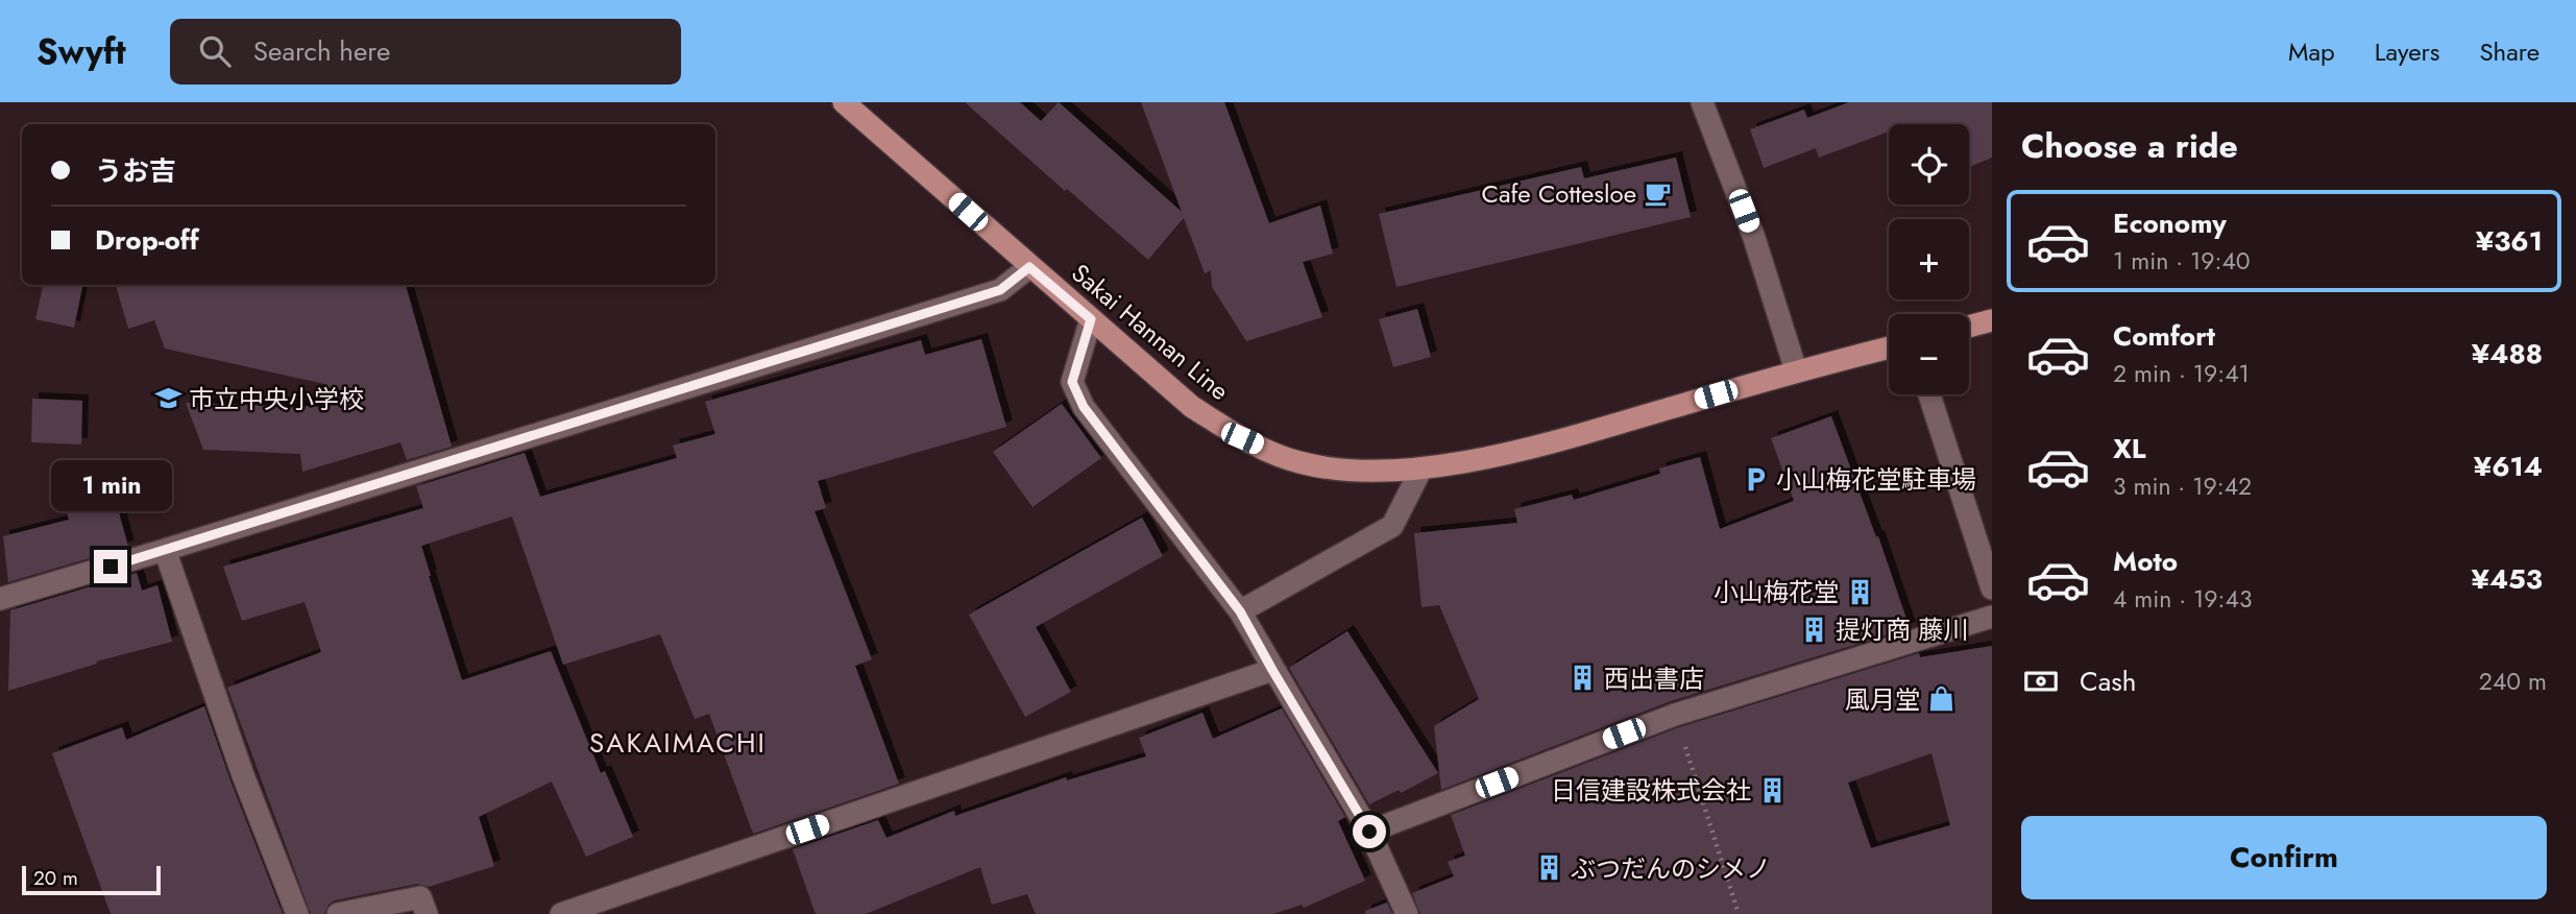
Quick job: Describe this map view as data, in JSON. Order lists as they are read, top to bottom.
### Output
{
  "streets": {
    "main road": ["Sakai Hannan Line"]
  },
  "districts": ["SAKAIMACHI"],
  "places": {
    "cafe": ["Cafe Cottesloe"],
    "school or university": ["市立中央小学校"],
    "parking": ["小山梅花堂駐車場"],
    "building": [
      "小山梅花堂",
      "提灯商 藤川",
      "西出書店",
      "日信建設株式会社",
      "ぶつだんのシメノ"
    ],
    "shop": ["風月堂"]
  },
  "scale_bar": "20 m",
  "page": {
    "header": "Swyft",
    "search": "Search here",
    "nav": ["Map", "Layers", "Share"],
    "heading": "Choose a ride",
    "map_buttons": ["+", "−"],
    "banner": ["うお吉", "Drop-off"],
    "list": [
      {
        "name": "Economy",
        "note": "1 min · 19:40",
        "value": "¥361"
      },
      {
        "name": "Comfort",
        "note": "2 min · 19:41",
        "value": "¥488"
      },
      {
        "name": "XL",
        "note": "3 min · 19:42",
        "value": "¥614"
      },
      {
        "name": "Moto",
        "note": "4 min · 19:43",
        "value": "¥453"
      }
    ],
    "bubble": "1 min",
    "pay": ["Cash", "240 m"],
    "buttons": "Confirm",
    "scale": "20 m"
  }
}
